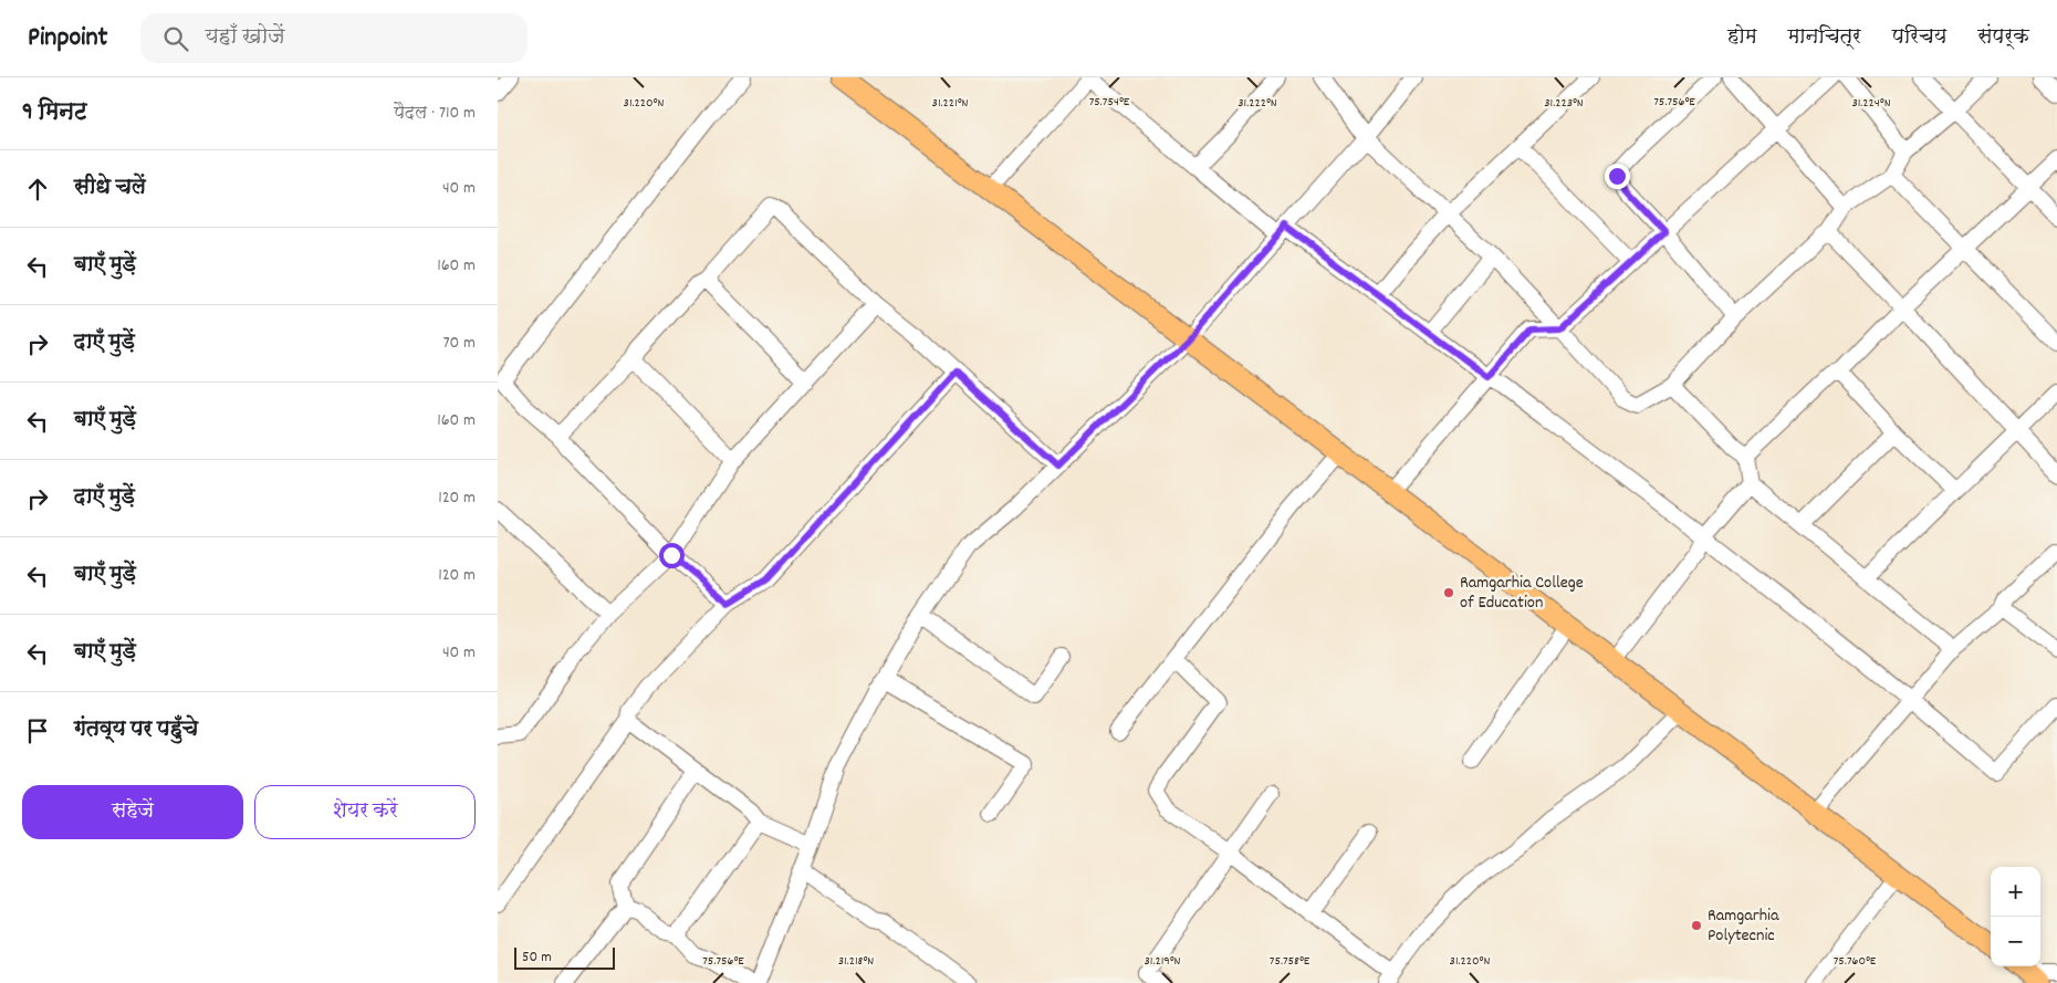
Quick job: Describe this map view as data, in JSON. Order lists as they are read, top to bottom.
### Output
{
  "places": ["Ramgarhia College of Education", "Ramgarhia Polytecnic"],
  "scale_bar": "50 m",
  "page": {
    "header": "Pinpoint",
    "search": "यहाँ खोजें",
    "nav": [
      "होम",
      "मानचित्र",
      "परिचय",
      "संपर्क"
    ],
    "heading": ["9 मिनट", "पैदल · 710 m"],
    "list": [
      ["सीधे चलें", "40 m"],
      ["बाएँ मुड़ें", "160 m"],
      ["दाएँ मुड़ें", "70 m"],
      ["बाएँ मुड़ें", "160 m"],
      ["दाएँ मुड़ें", "120 m"],
      ["बाएँ मुड़ें", "120 m"],
      ["बाएँ मुड़ें", "40 m"],
      "गंतव्य पर पहुँचे"
    ],
    "buttons": ["सहेजें", "शेयर करें"],
    "map_buttons": ["+", "−"],
    "scale": "50 m"
  },
  "coordinates": [
    "75.754°E",
    "75.756°E",
    "31.220°N",
    "31.221°N",
    "31.222°N",
    "31.223°N",
    "31.224°N",
    "31.218°N",
    "31.219°N",
    "75.758°E",
    "75.760°E"
  ]
}
